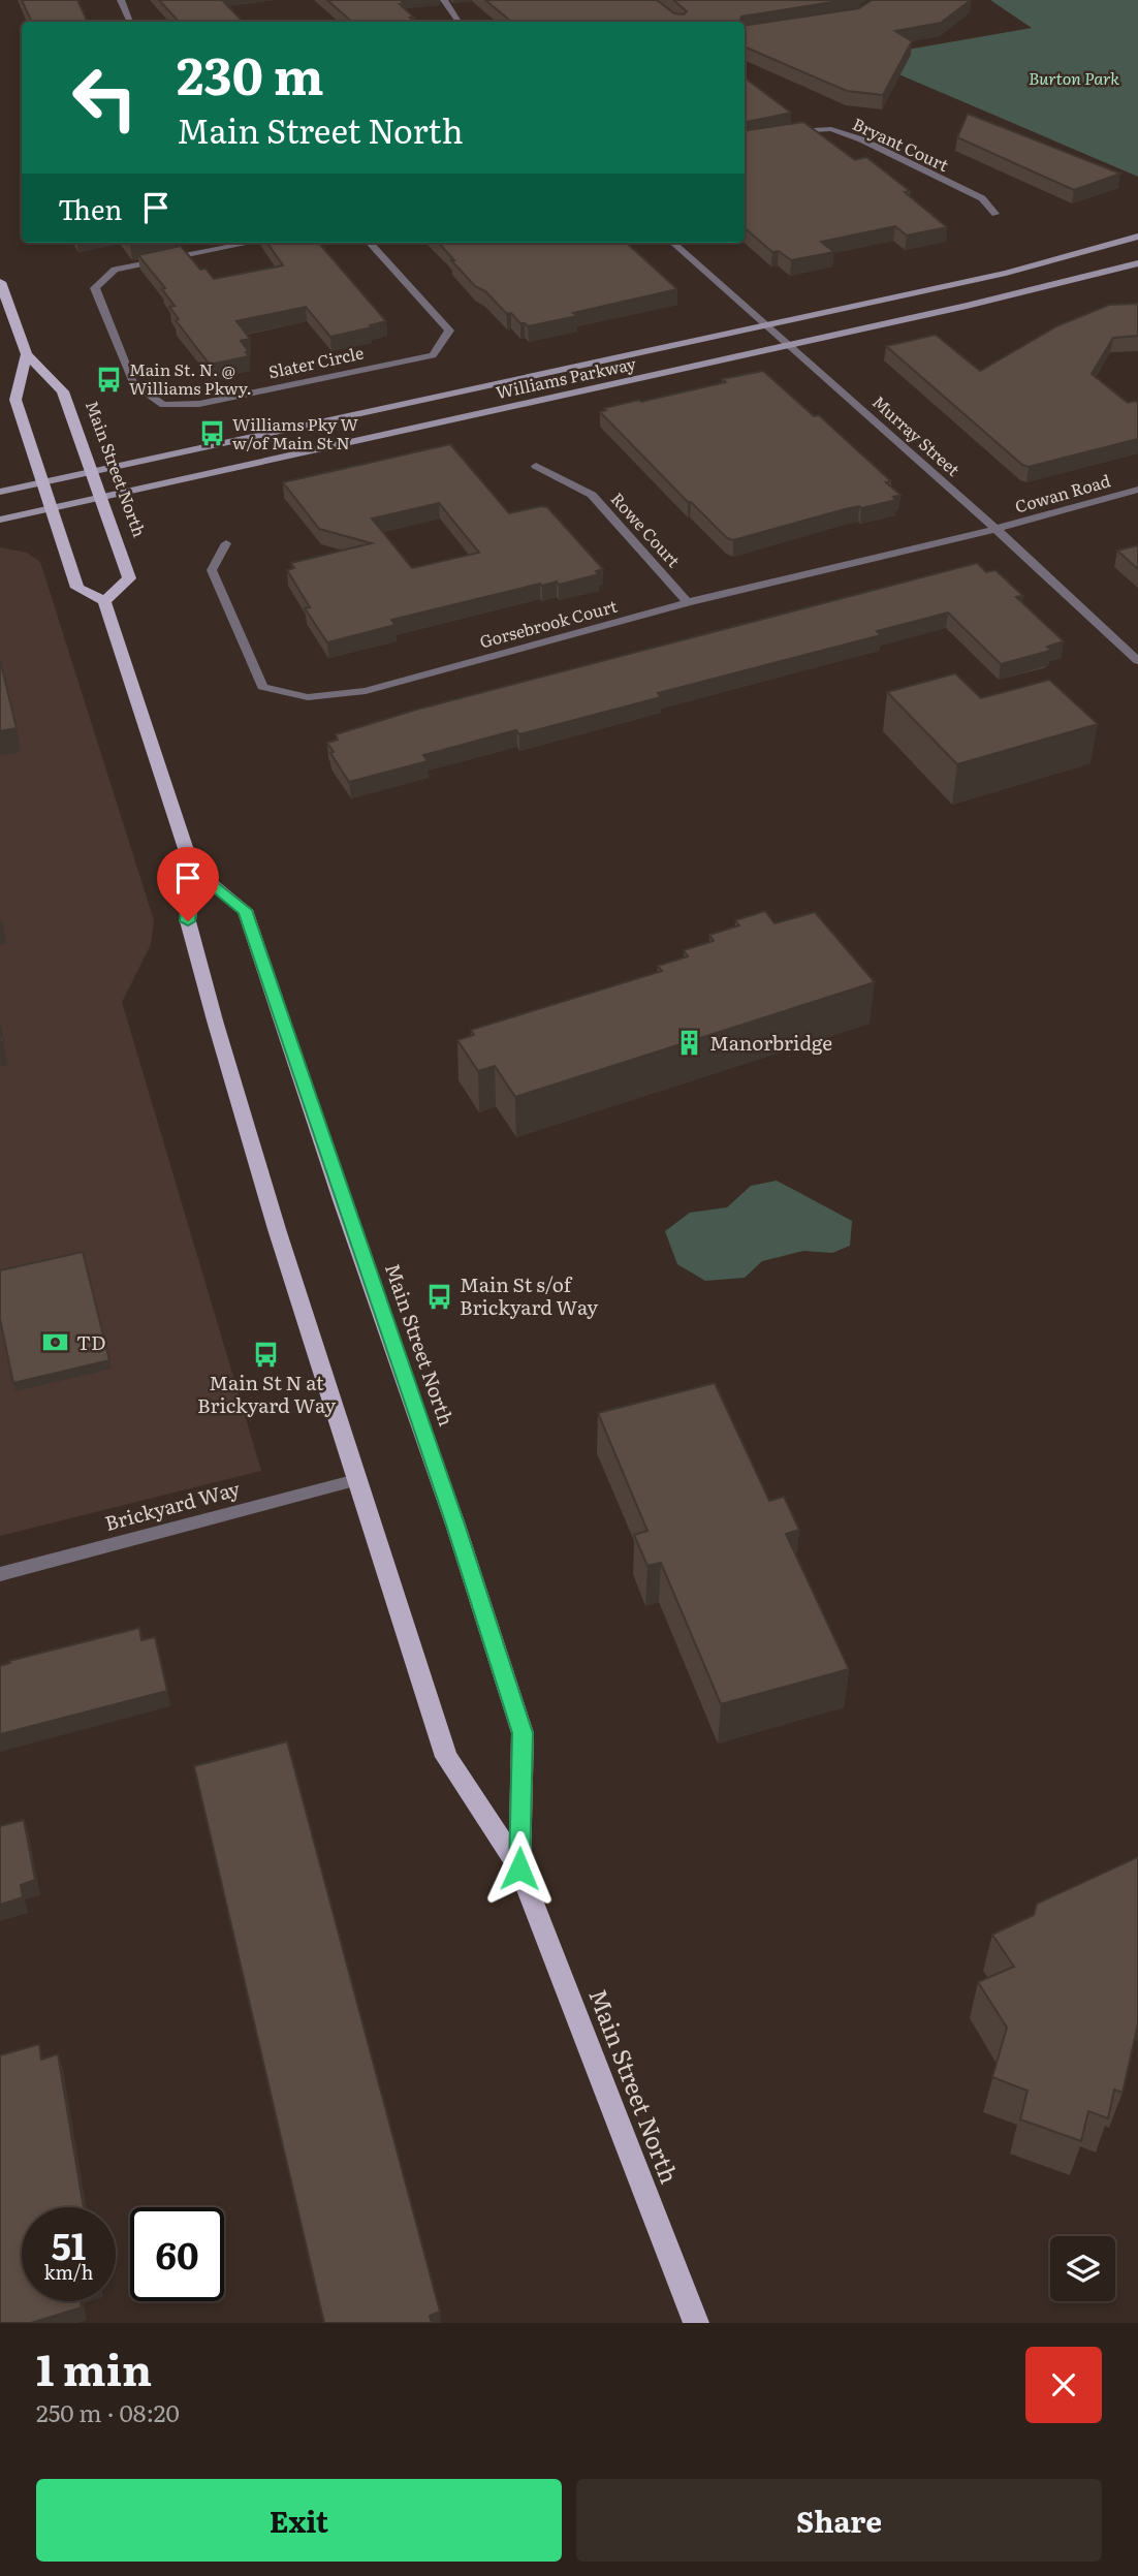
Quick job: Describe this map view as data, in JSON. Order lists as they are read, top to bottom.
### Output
{
  "streets": {
    "main road": ["Williams Parkway", "Main Street North"],
    "street": [
      "Bryant Court",
      "Slater Circle",
      "Murray Street",
      "Cowan Road",
      "Rowe Court",
      "Gorsebrook Court",
      "Brickyard Way"
    ]
  },
  "crossings": [
    ["Williams Parkway", "Murray Street"],
    ["Williams Parkway", "Main Street North"],
    ["Murray Street", "Cowan Road"],
    ["Murray Street", "Gorsebrook Court"],
    ["Main Street North", "Brickyard Way"],
    ["Cowan Road", "Gorsebrook Court"],
    ["Rowe Court", "Gorsebrook Court"]
  ],
  "parks": ["Burton Park"],
  "places": {
    "bus stop": [
      "Main St. N. @ Williams Pkwy.",
      "Williams Pky W w/of Main St N",
      "Main St s/of Brickyard Way",
      "Main St N at Brickyard Way"
    ],
    "building": ["Manorbridge"],
    "bank": ["TD"]
  },
  "page": {
    "turn": ["230 m", "Main Street North"],
    "then": "Then",
    "speed": "51 km/h",
    "limit": "60",
    "heading": ["1 min", "250 m · 08:20"],
    "buttons": ["Exit", "Share"]
  }
}
